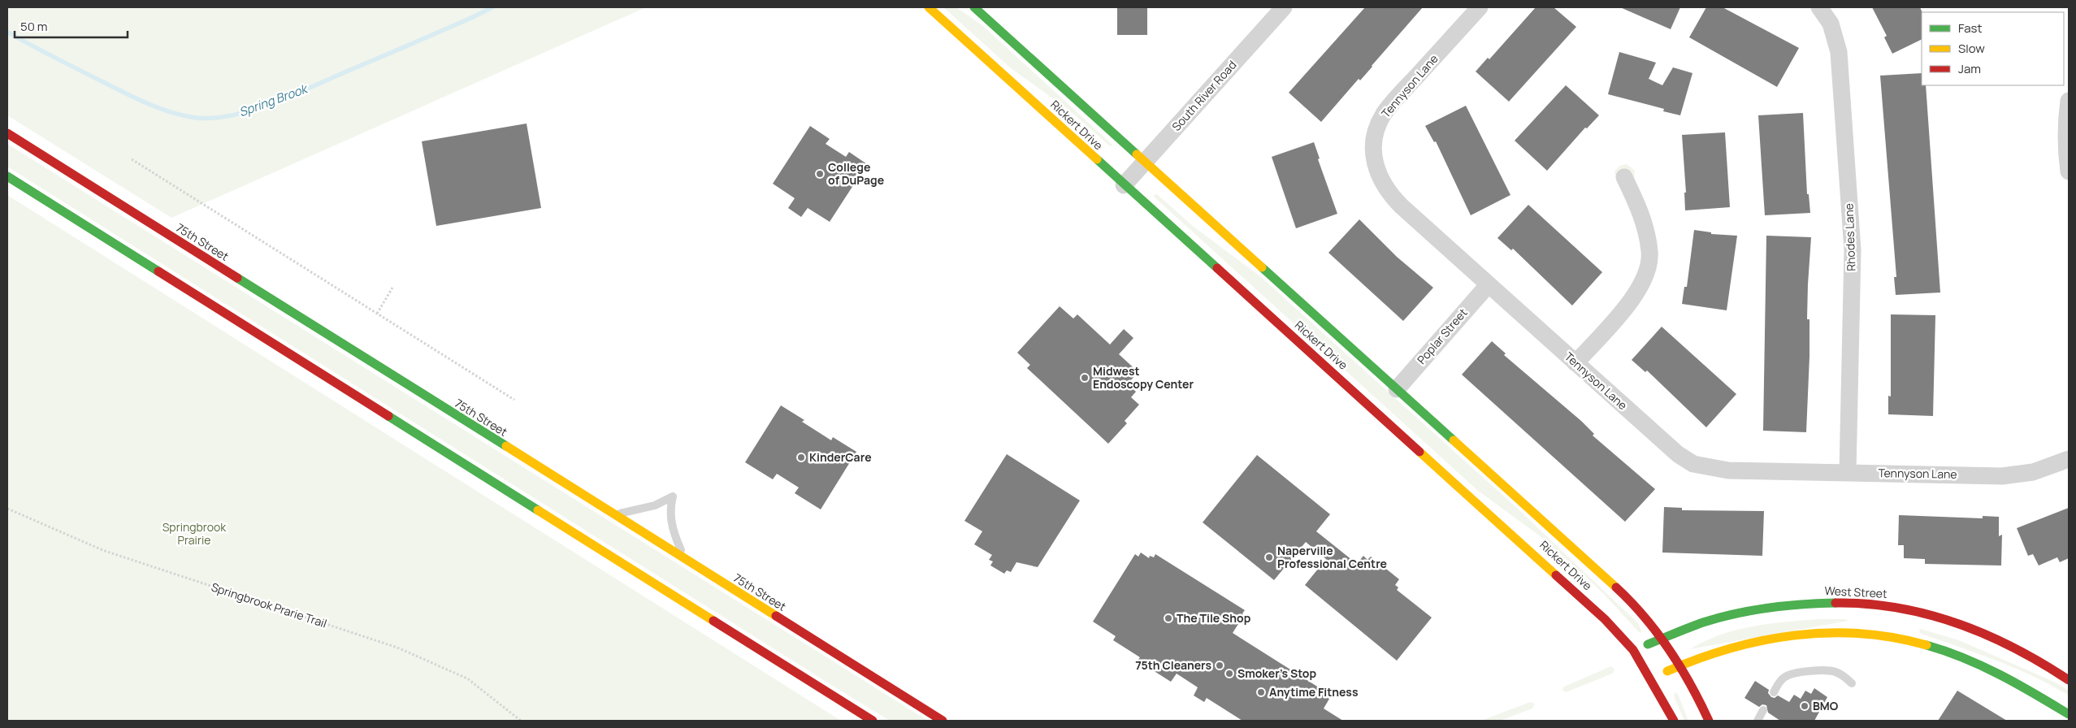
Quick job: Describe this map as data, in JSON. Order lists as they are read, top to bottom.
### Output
{
  "streets": {
    "street": [
      "Tennyson Lane",
      "South River Road",
      "Rickert Drive",
      "Rhodes Lane",
      "75th Street",
      "Poplar Street",
      "West Street"
    ],
    "path": ["Springbrook Prarie Trail"]
  },
  "crossings": [
    ["Tennyson Lane", "Rhodes Lane"],
    ["Tennyson Lane", "Poplar Street"],
    ["South River Road", "Rickert Drive"],
    ["Rickert Drive", "Poplar Street"],
    ["Rickert Drive", "West Street"]
  ],
  "water": ["Spring Brook"],
  "parks": ["Springbrook Prairie"],
  "places": [
    "College of DuPage",
    "Midwest Endoscopy Center",
    "KinderCare",
    "Naperville Professional Centre",
    "The Tile Shop",
    "75th Cleaners",
    "Smoker's Stop",
    "Anytime Fitness",
    "BMO"
  ],
  "legend": ["Fast", "Slow", "Jam"],
  "scale_bar": "50 m"
}
